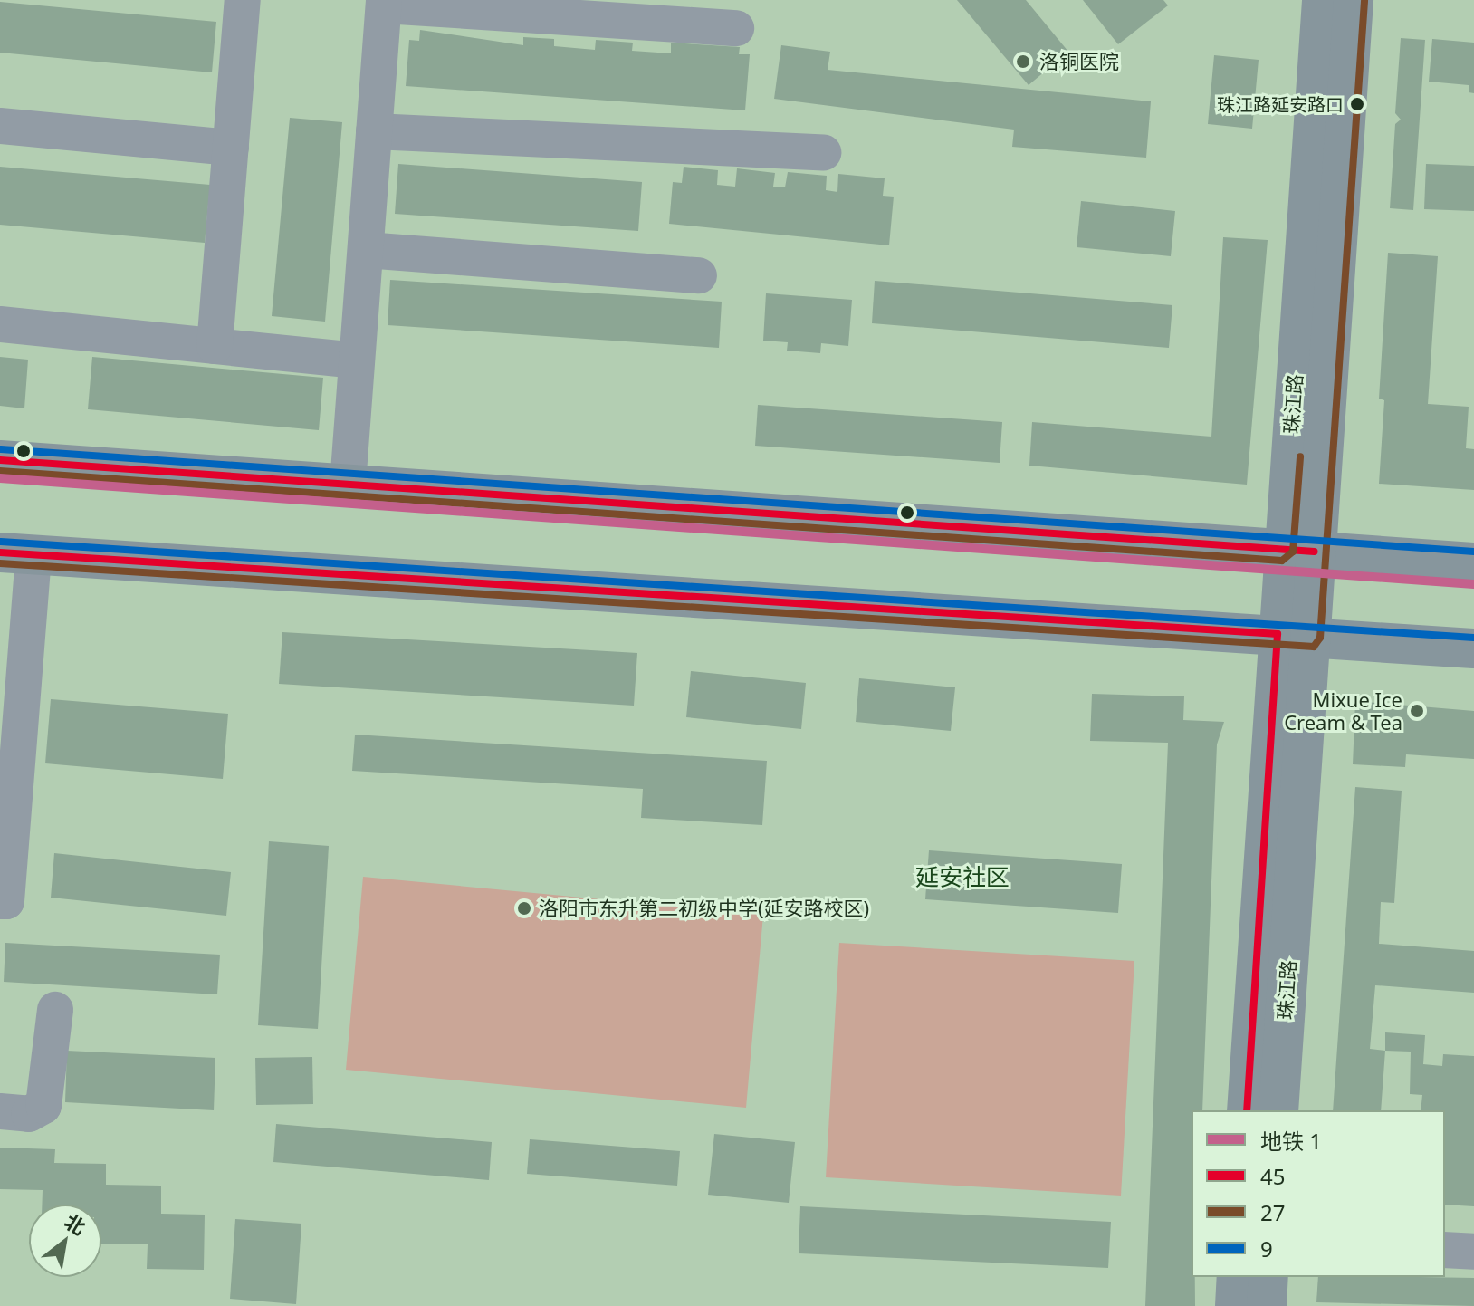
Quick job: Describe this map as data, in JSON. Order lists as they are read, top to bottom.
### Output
{
  "streets": {
    "main road": ["珠江路"]
  },
  "districts": ["延安社区"],
  "places": [
    "洛铜医院",
    "珠江路延安路口",
    "Mixue Ice Cream & Tea",
    "洛阳市东升第二初级中学(延安路校区)"
  ],
  "lines": [
    "transit line 27",
    "transit line 9",
    "transit line 45",
    "metro line 1"
  ],
  "legend": [
    "地铁 1",
    "45",
    "27",
    "9"
  ],
  "north": "top right"
}
